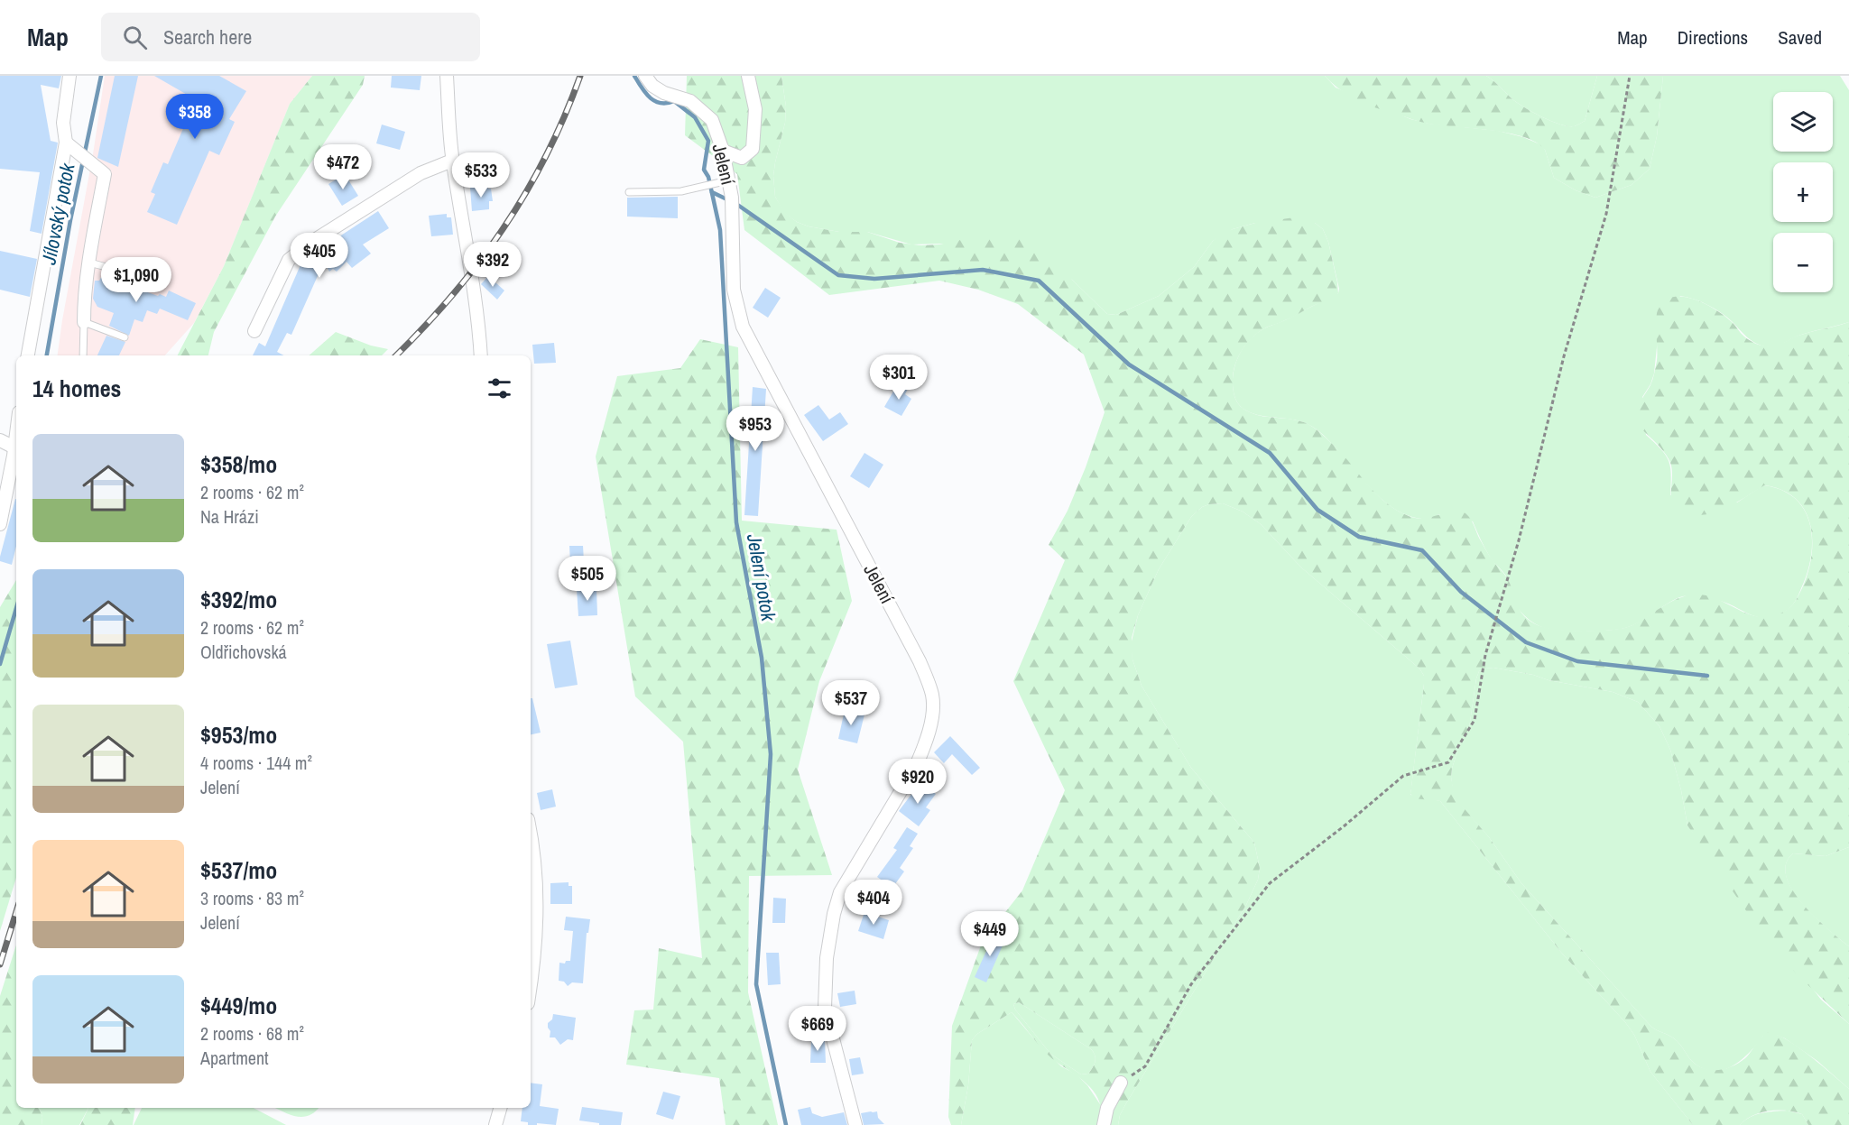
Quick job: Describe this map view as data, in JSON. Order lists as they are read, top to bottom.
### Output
{
  "streets": {
    "street": ["Jelení"]
  },
  "water": ["Jílovský potok", "Jelení potok"],
  "page": {
    "header": "Map",
    "search": "Search here",
    "nav": ["Map", "Directions", "Saved"],
    "map_buttons": ["+", "−"],
    "price": [
      "$358",
      "$472",
      "$533",
      "$405",
      "$392",
      "$1,090",
      "$301",
      "$953",
      "$505",
      "$537",
      "$920",
      "$404",
      "$449",
      "$669"
    ],
    "heading": "14 homes",
    "list": [
      {
        "name": "$358/mo",
        "note": "2 rooms · 62 m² · Na Hrázi"
      },
      {
        "name": "$392/mo",
        "note": "2 rooms · 62 m² · Oldřichovská"
      },
      {
        "name": "$953/mo",
        "note": "4 rooms · 144 m² · Jelení"
      },
      {
        "name": "$537/mo",
        "note": "3 rooms · 83 m² · Jelení"
      },
      {
        "name": "$449/mo",
        "note": "2 rooms · 68 m² · Apartment"
      }
    ]
  }
}
